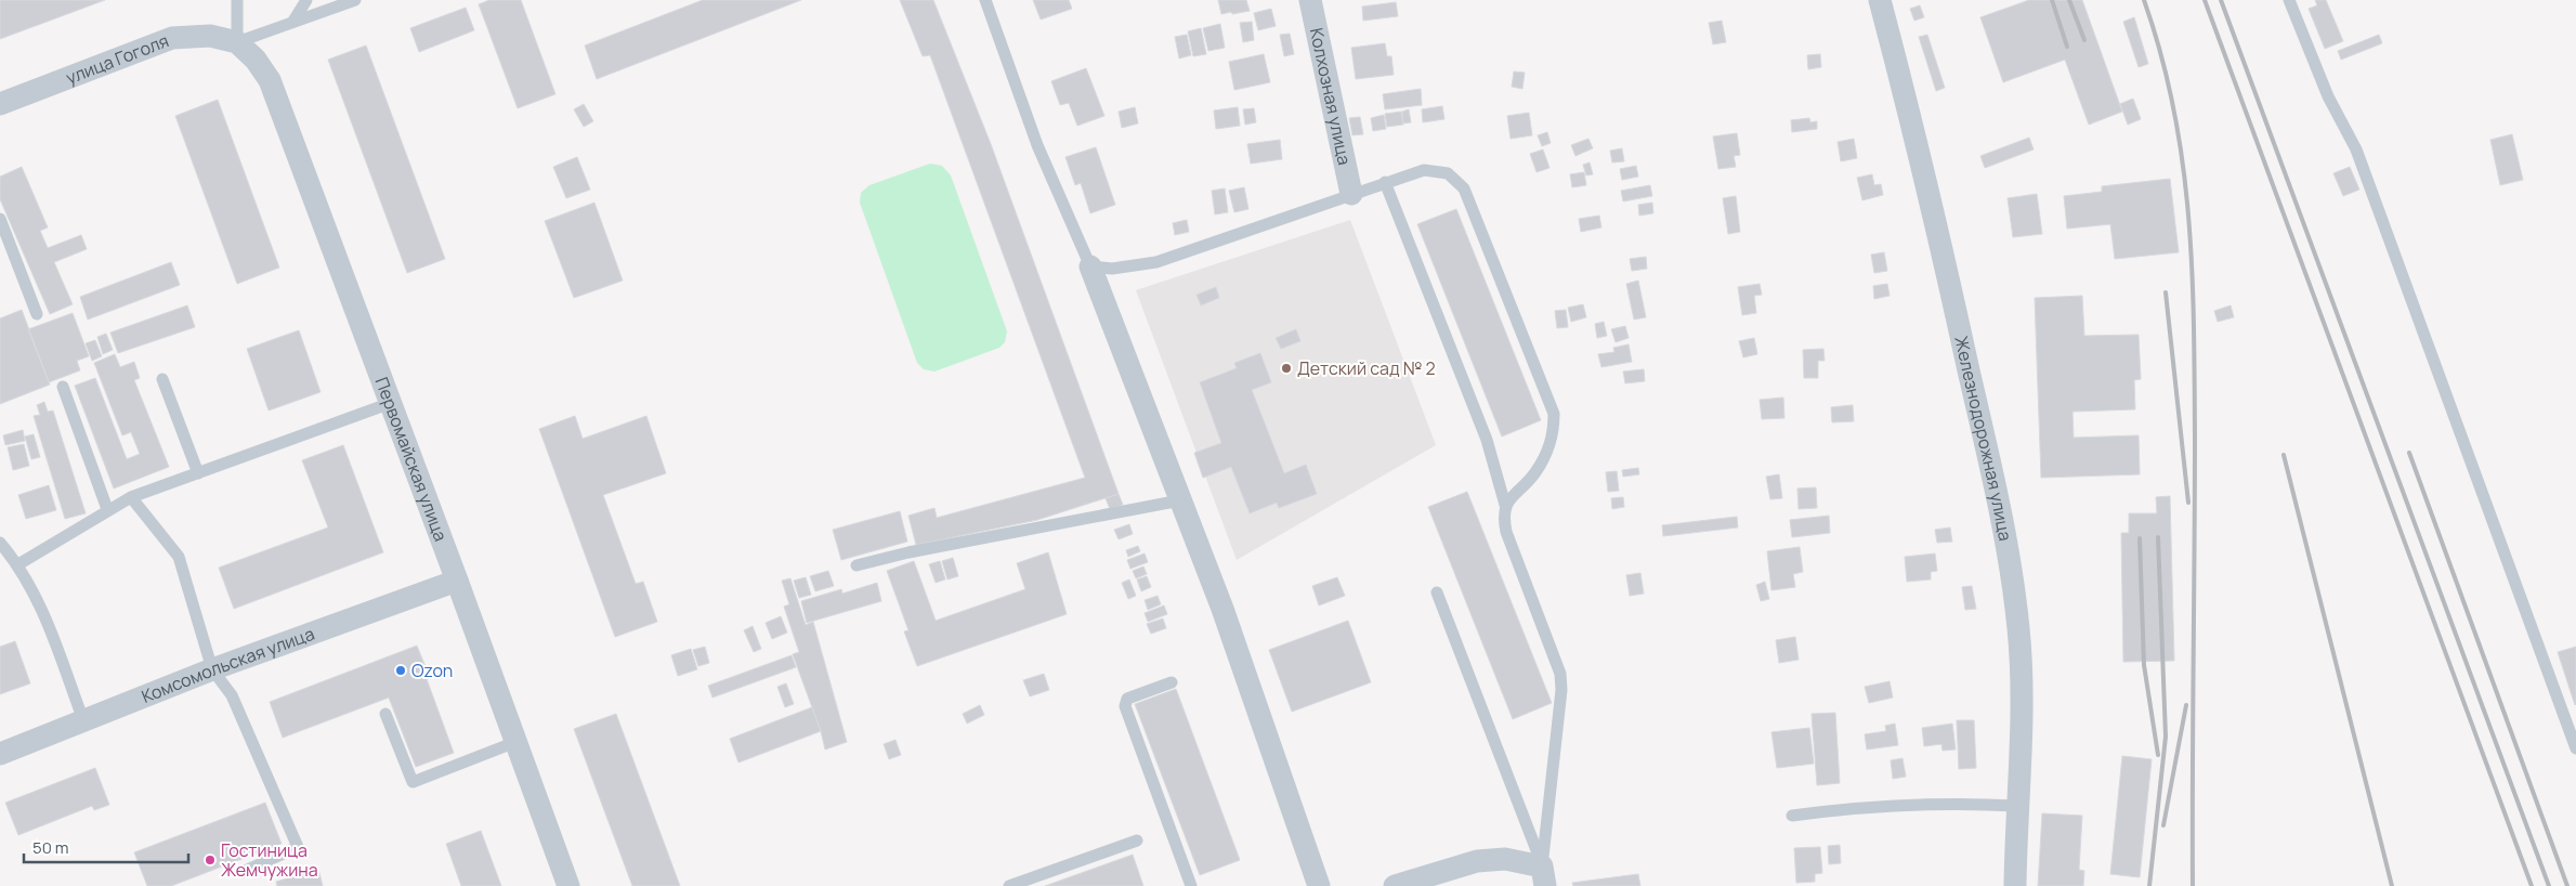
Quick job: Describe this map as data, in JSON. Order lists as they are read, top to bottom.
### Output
{
  "streets": {
    "street": [
      "улица Гоголя",
      "Колхозная улица",
      "Железнодорожная улица",
      "Первомайская улица",
      "Комсомольская улица"
    ]
  },
  "crossings": [
    ["улица Гоголя", "Первомайская улица"],
    ["Первомайская улица", "Комсомольская улица"]
  ],
  "places": ["Детский сад № 2", "Ozon", "Гостиница Жемчужина"],
  "scale_bar": "50 m"
}
